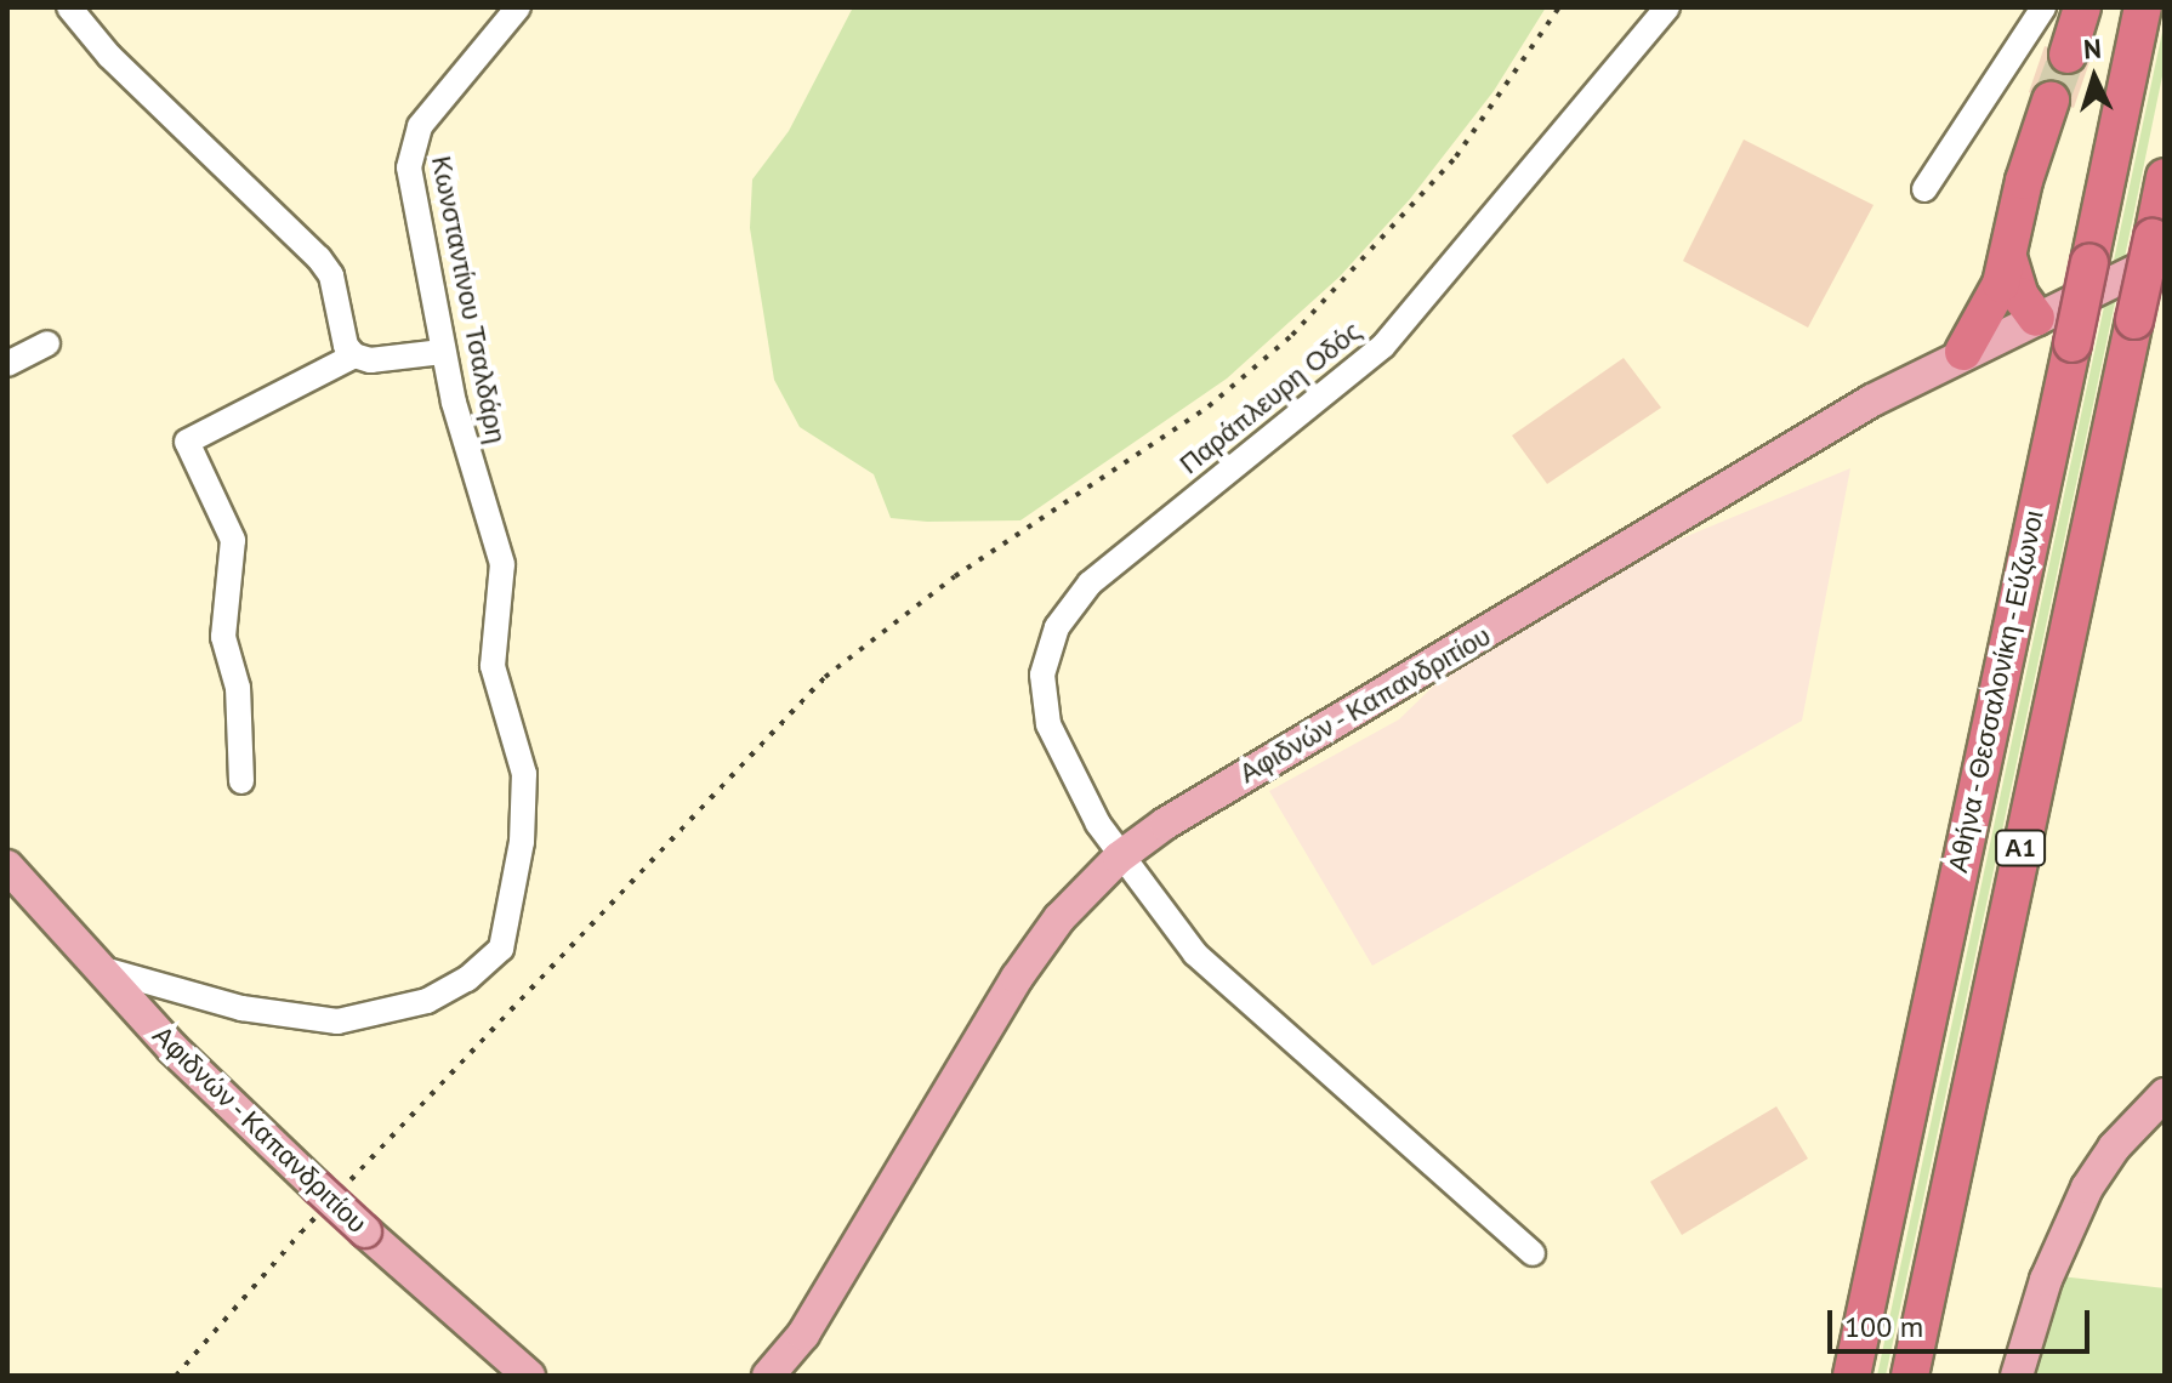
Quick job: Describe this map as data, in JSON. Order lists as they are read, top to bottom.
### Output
{
  "streets": {
    "highway": ["Αθήνα - Θεσσαλονίκη - Εύζωνοι", "Α1"],
    "main road": ["Αφιδνών - Καπανδριτίου"],
    "street": ["Κωνσταντίνου Τσαλδάρη", "Παράπλευρη Οδός"]
  },
  "crossings": [
    ["Κωνσταντίνου Τσαλδάρη", "Αφιδνών - Καπανδριτίου"],
    ["Παράπλευρη Οδός", "Αφιδνών - Καπανδριτίου"],
    ["Αθήνα - Θεσσαλονίκη - Εύζωνοι", "Αφιδνών - Καπανδριτίου"]
  ],
  "scale_bar": "100 m",
  "north": "top"
}
